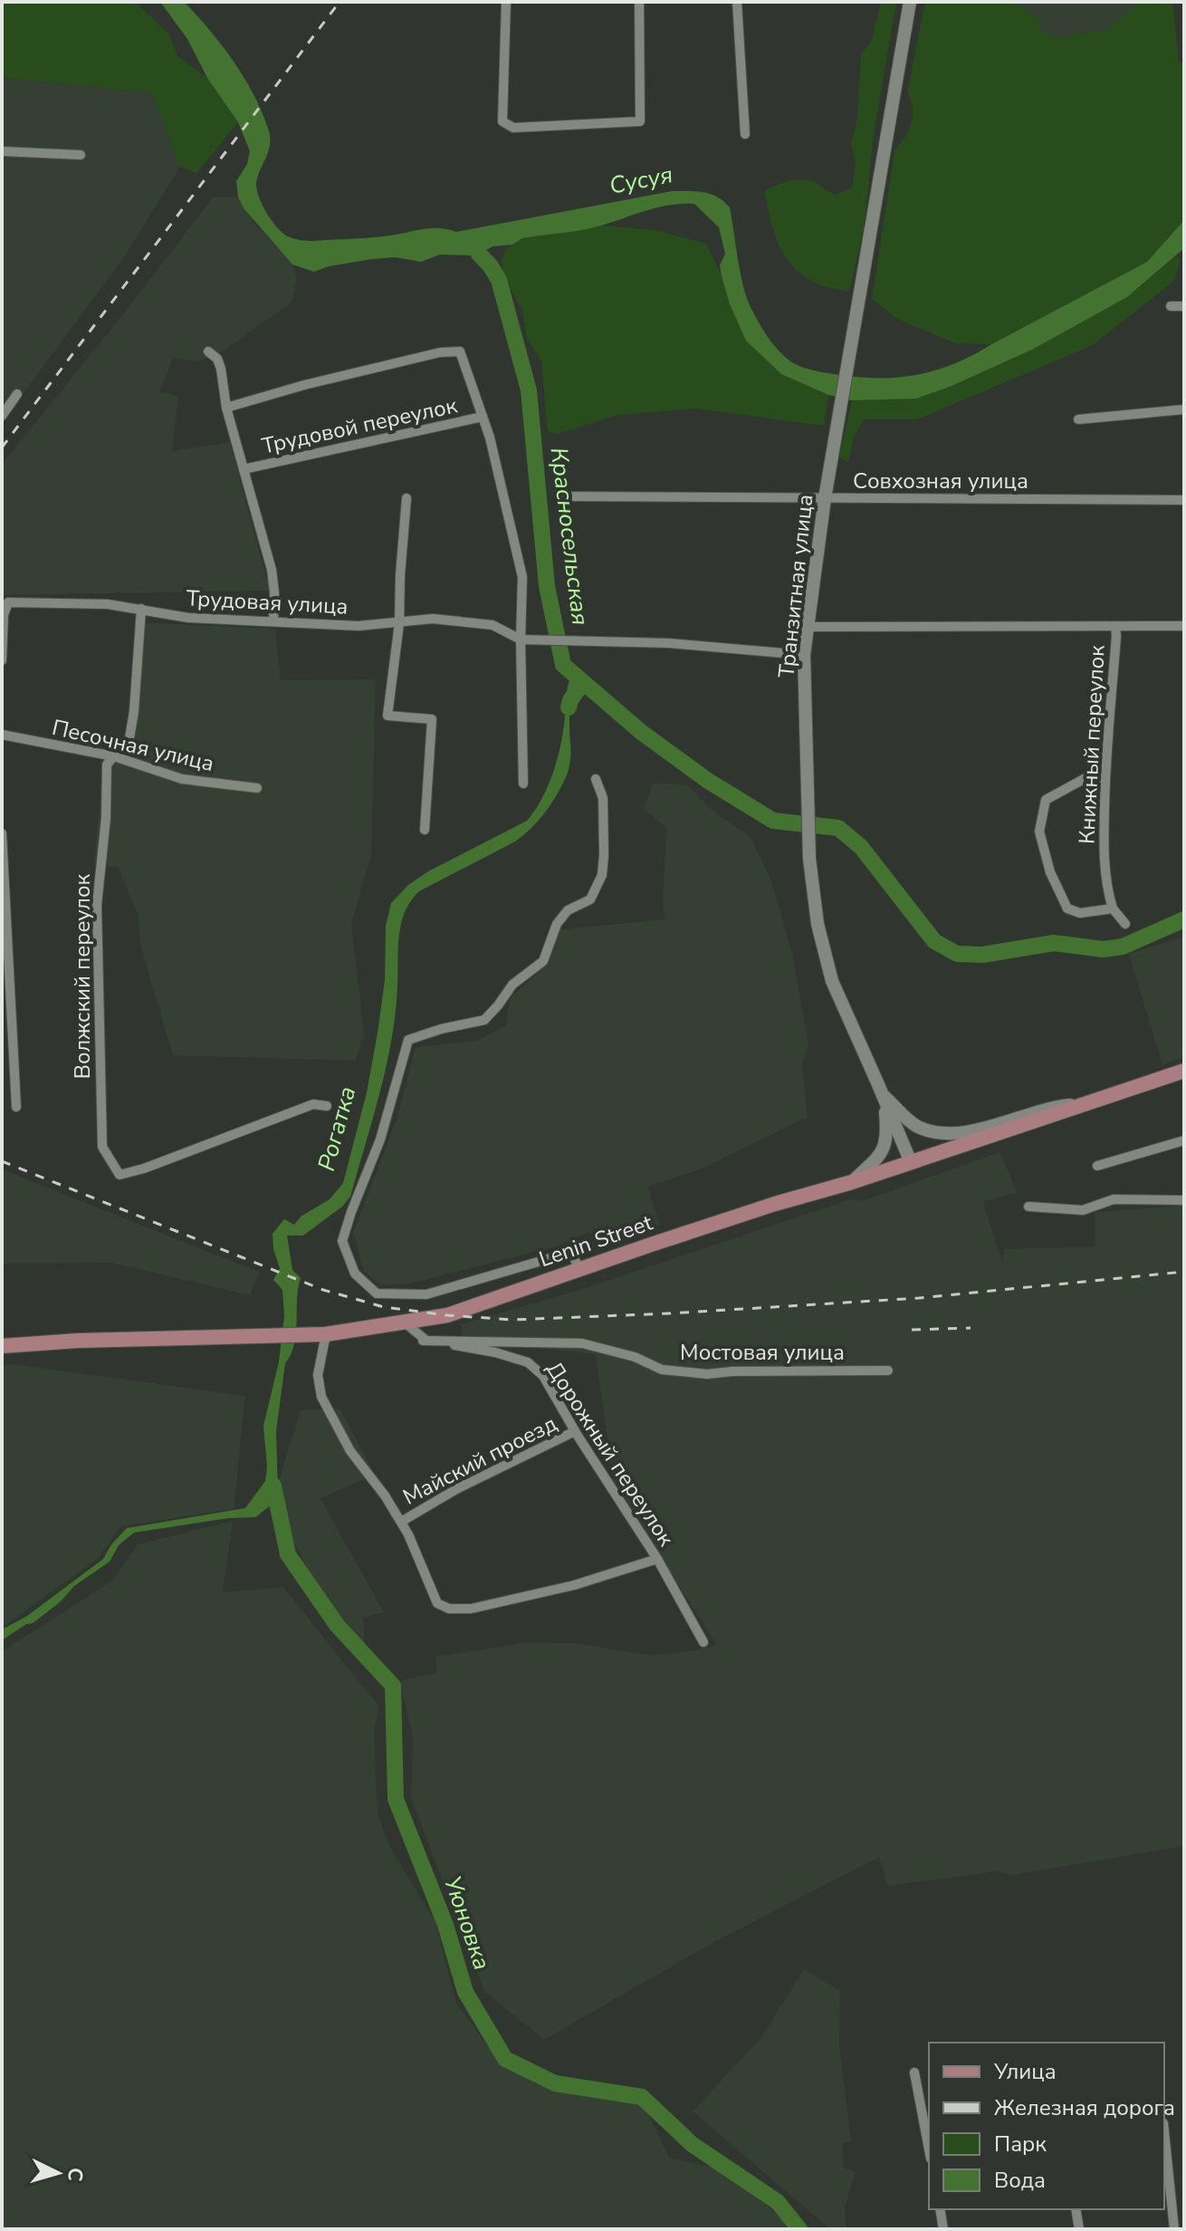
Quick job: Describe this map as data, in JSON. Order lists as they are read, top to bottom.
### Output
{
  "streets": {
    "main road": ["Транзитная улица", "Lenin Street"],
    "street": [
      "Трудовой переулок",
      "Совхозная улица",
      "Трудовая улица",
      "Книжный переулок",
      "Песочная улица",
      "Волжский переулок",
      "Мостовая улица",
      "Дорожный переулок",
      "Майский проезд"
    ]
  },
  "crossings": [
    ["Трудовой переулок", "Трудовая улица"],
    ["Совхозная улица", "Транзитная улица"],
    ["Транзитная улица", "Lenin Street"],
    ["Трудовая улица", "Волжский переулок"],
    ["Песочная улица", "Волжский переулок"],
    ["Мостовая улица", "Дорожный переулок"],
    ["Дорожный переулок", "Майский проезд"]
  ],
  "water": [
    "Сусуя",
    "Красносельская",
    "Рогатка",
    "Уюновка"
  ],
  "legend": [
    "Улица",
    "Железная дорога",
    "Парк",
    "Вода"
  ],
  "north": "right"
}
